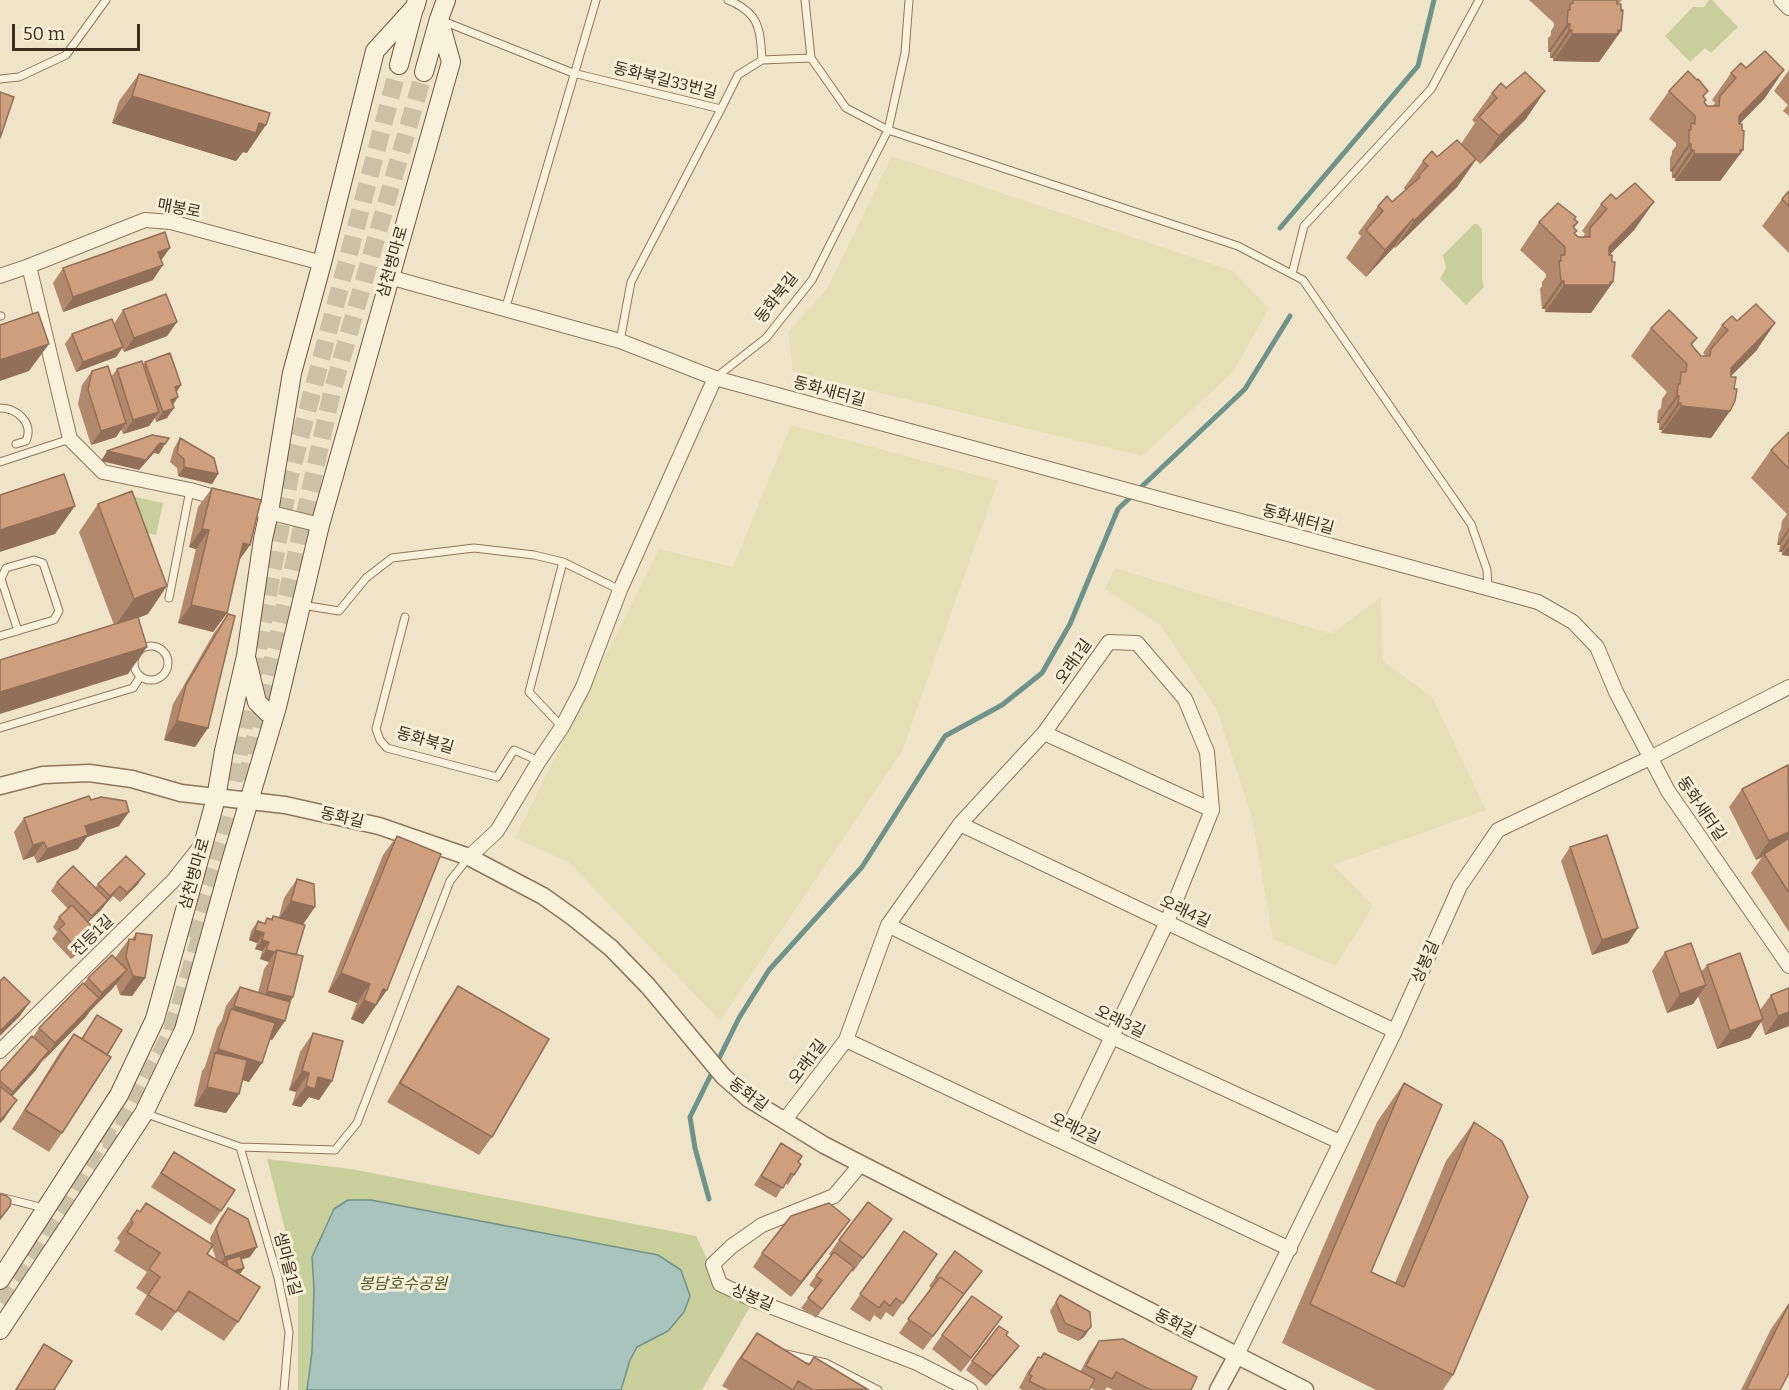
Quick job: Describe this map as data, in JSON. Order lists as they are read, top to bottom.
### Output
{
  "streets": {
    "main road": ["삼천병마로"],
    "street": [
      "매봉로",
      "동화북길",
      "동화새터길",
      "오래1길",
      "동화길",
      "오래4길",
      "진등1길",
      "상봉길",
      "오래3길",
      "오래2길"
    ],
    "lane": ["동화북길33번길", "샘마을1길"]
  },
  "crossings": [
    ["동화북길33번길", "삼천병마로"],
    ["매봉로", "삼천병마로"],
    ["삼천병마로", "동화새터길"],
    ["삼천병마로", "동화길"],
    ["삼천병마로", "진등1길"],
    ["동화북길", "동화새터길"],
    ["동화북길", "동화길"],
    ["동화새터길", "상봉길"],
    ["오래1길", "동화길"],
    ["오래1길", "오래4길"],
    ["오래1길", "오래3길"],
    ["오래1길", "오래2길"],
    ["동화길", "상봉길"],
    ["오래4길", "상봉길"],
    ["상봉길", "오래3길"],
    ["상봉길", "오래2길"]
  ],
  "parks": ["봉담호수공원"],
  "scale_bar": "50 m"
}
